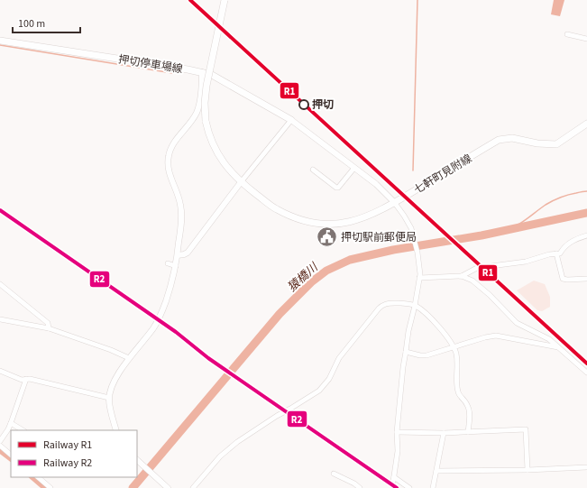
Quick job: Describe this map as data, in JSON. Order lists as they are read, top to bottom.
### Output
{
  "streets": {
    "main road": ["押切停車場線", "七軒町見附線"]
  },
  "water": ["猿橋川"],
  "places": {
    "other": ["押切"],
    "public building": ["押切駅前郵便局"]
  },
  "lines": ["rail line R1", "rail line R2"],
  "legend": ["Railway R1", "Railway R2"],
  "scale_bar": "100 m"
}
